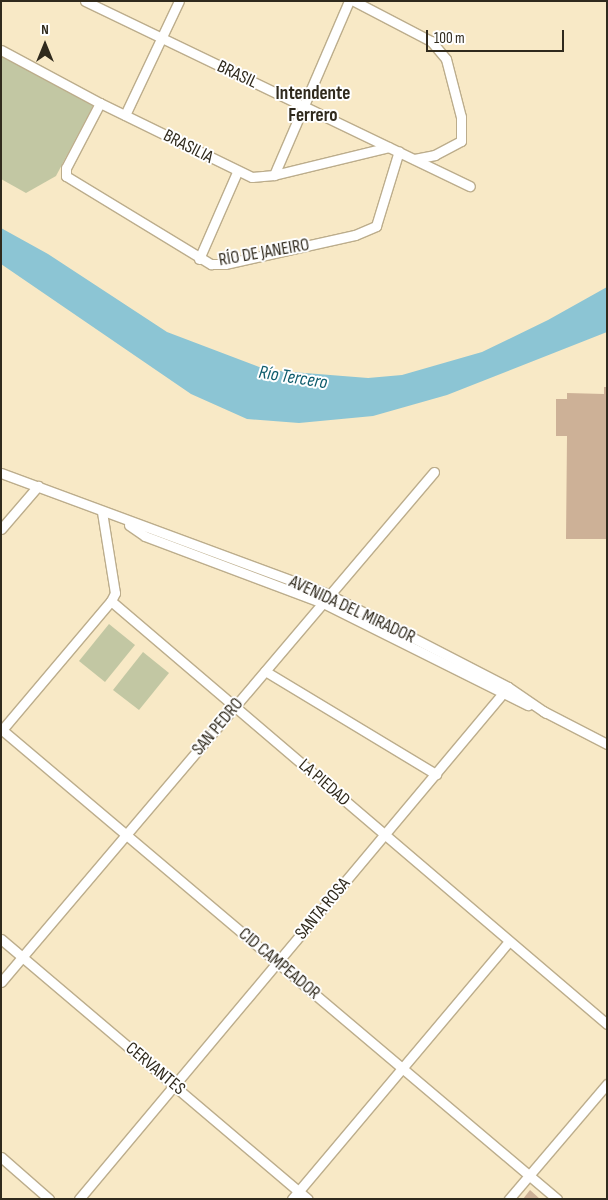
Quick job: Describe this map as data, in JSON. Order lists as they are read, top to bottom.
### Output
{
  "streets": {
    "street": [
      "BRASIL",
      "BRASILIA",
      "RÍO DE JANEIRO",
      "AVENIDA DEL MIRADOR",
      "SAN PEDRO",
      "LA PIEDAD",
      "SANTA ROSA",
      "CID CAMPEADOR",
      "CERVANTES"
    ]
  },
  "crossings": [
    ["BRASIL", "BRASILIA"],
    ["BRASIL", "RÍO DE JANEIRO"],
    ["BRASILIA", "RÍO DE JANEIRO"],
    ["AVENIDA DEL MIRADOR", "SAN PEDRO"],
    ["AVENIDA DEL MIRADOR", "SANTA ROSA"],
    ["SAN PEDRO", "LA PIEDAD"],
    ["SAN PEDRO", "CID CAMPEADOR"],
    ["SAN PEDRO", "CERVANTES"],
    ["LA PIEDAD", "SANTA ROSA"],
    ["SANTA ROSA", "CID CAMPEADOR"],
    ["SANTA ROSA", "CERVANTES"]
  ],
  "districts": ["Intendente Ferrero"],
  "water": ["Río Tercero"],
  "scale_bar": "100 m",
  "north": "top"
}
